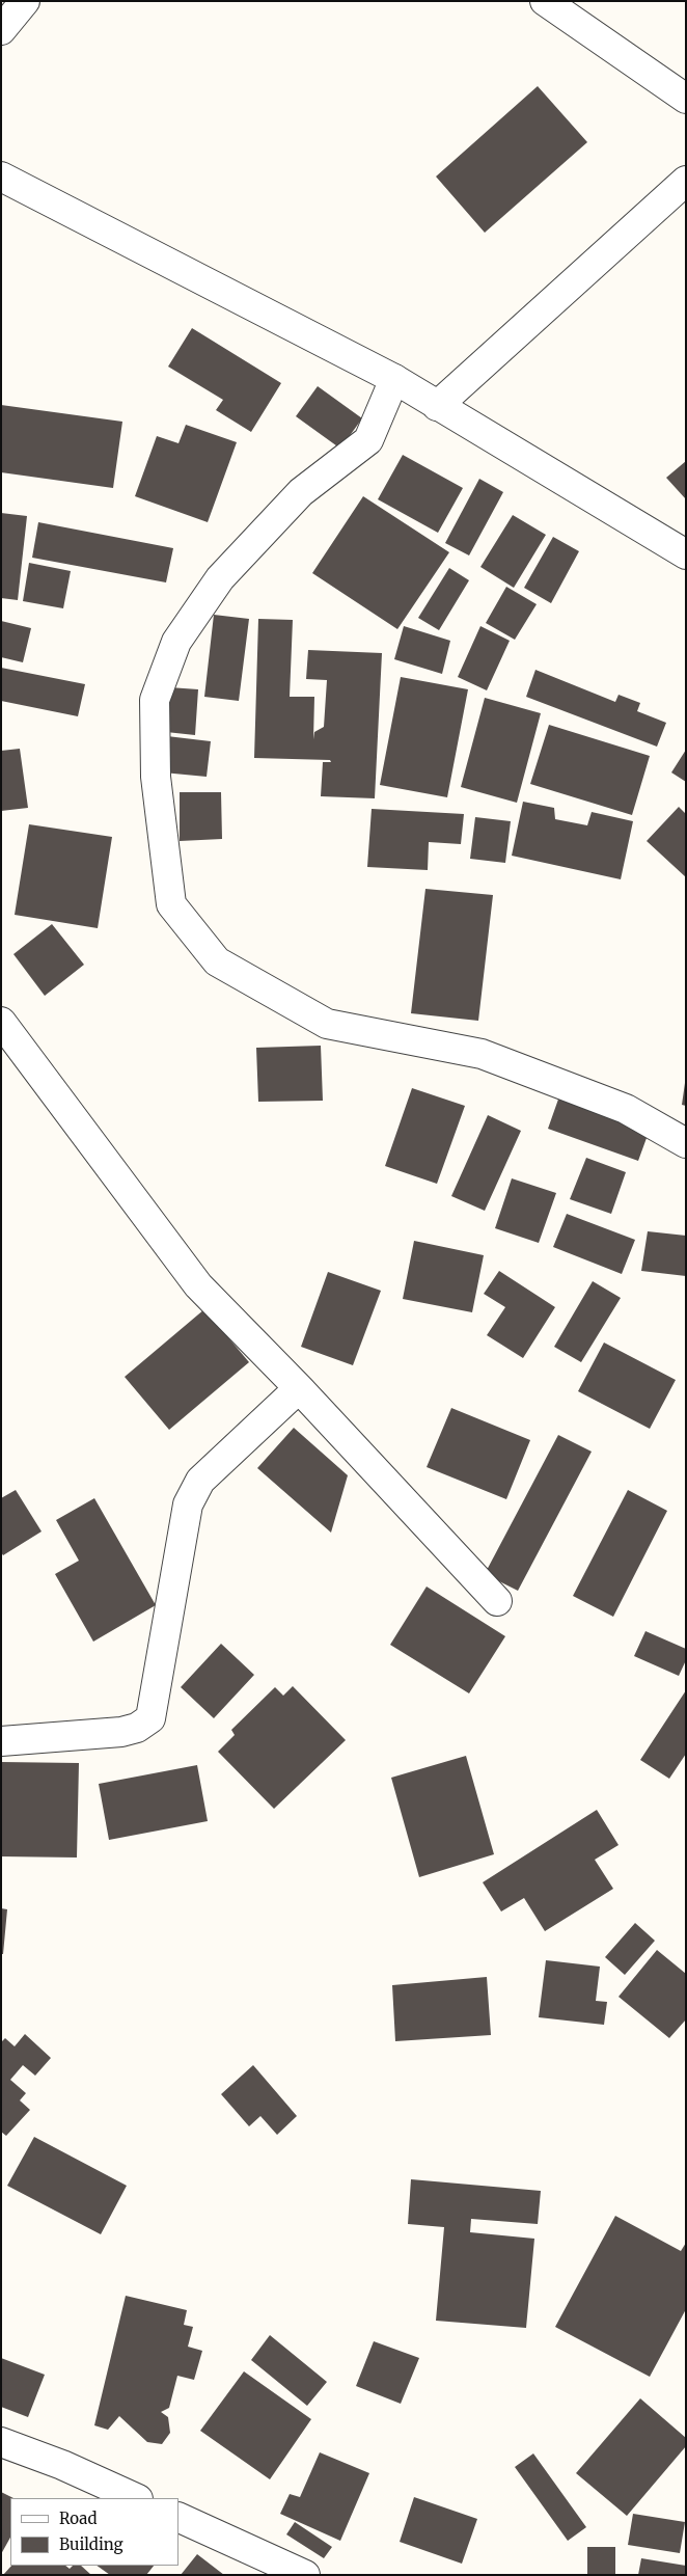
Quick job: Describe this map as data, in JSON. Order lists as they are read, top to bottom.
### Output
{
  "legend": ["Road", "Building"]
}
